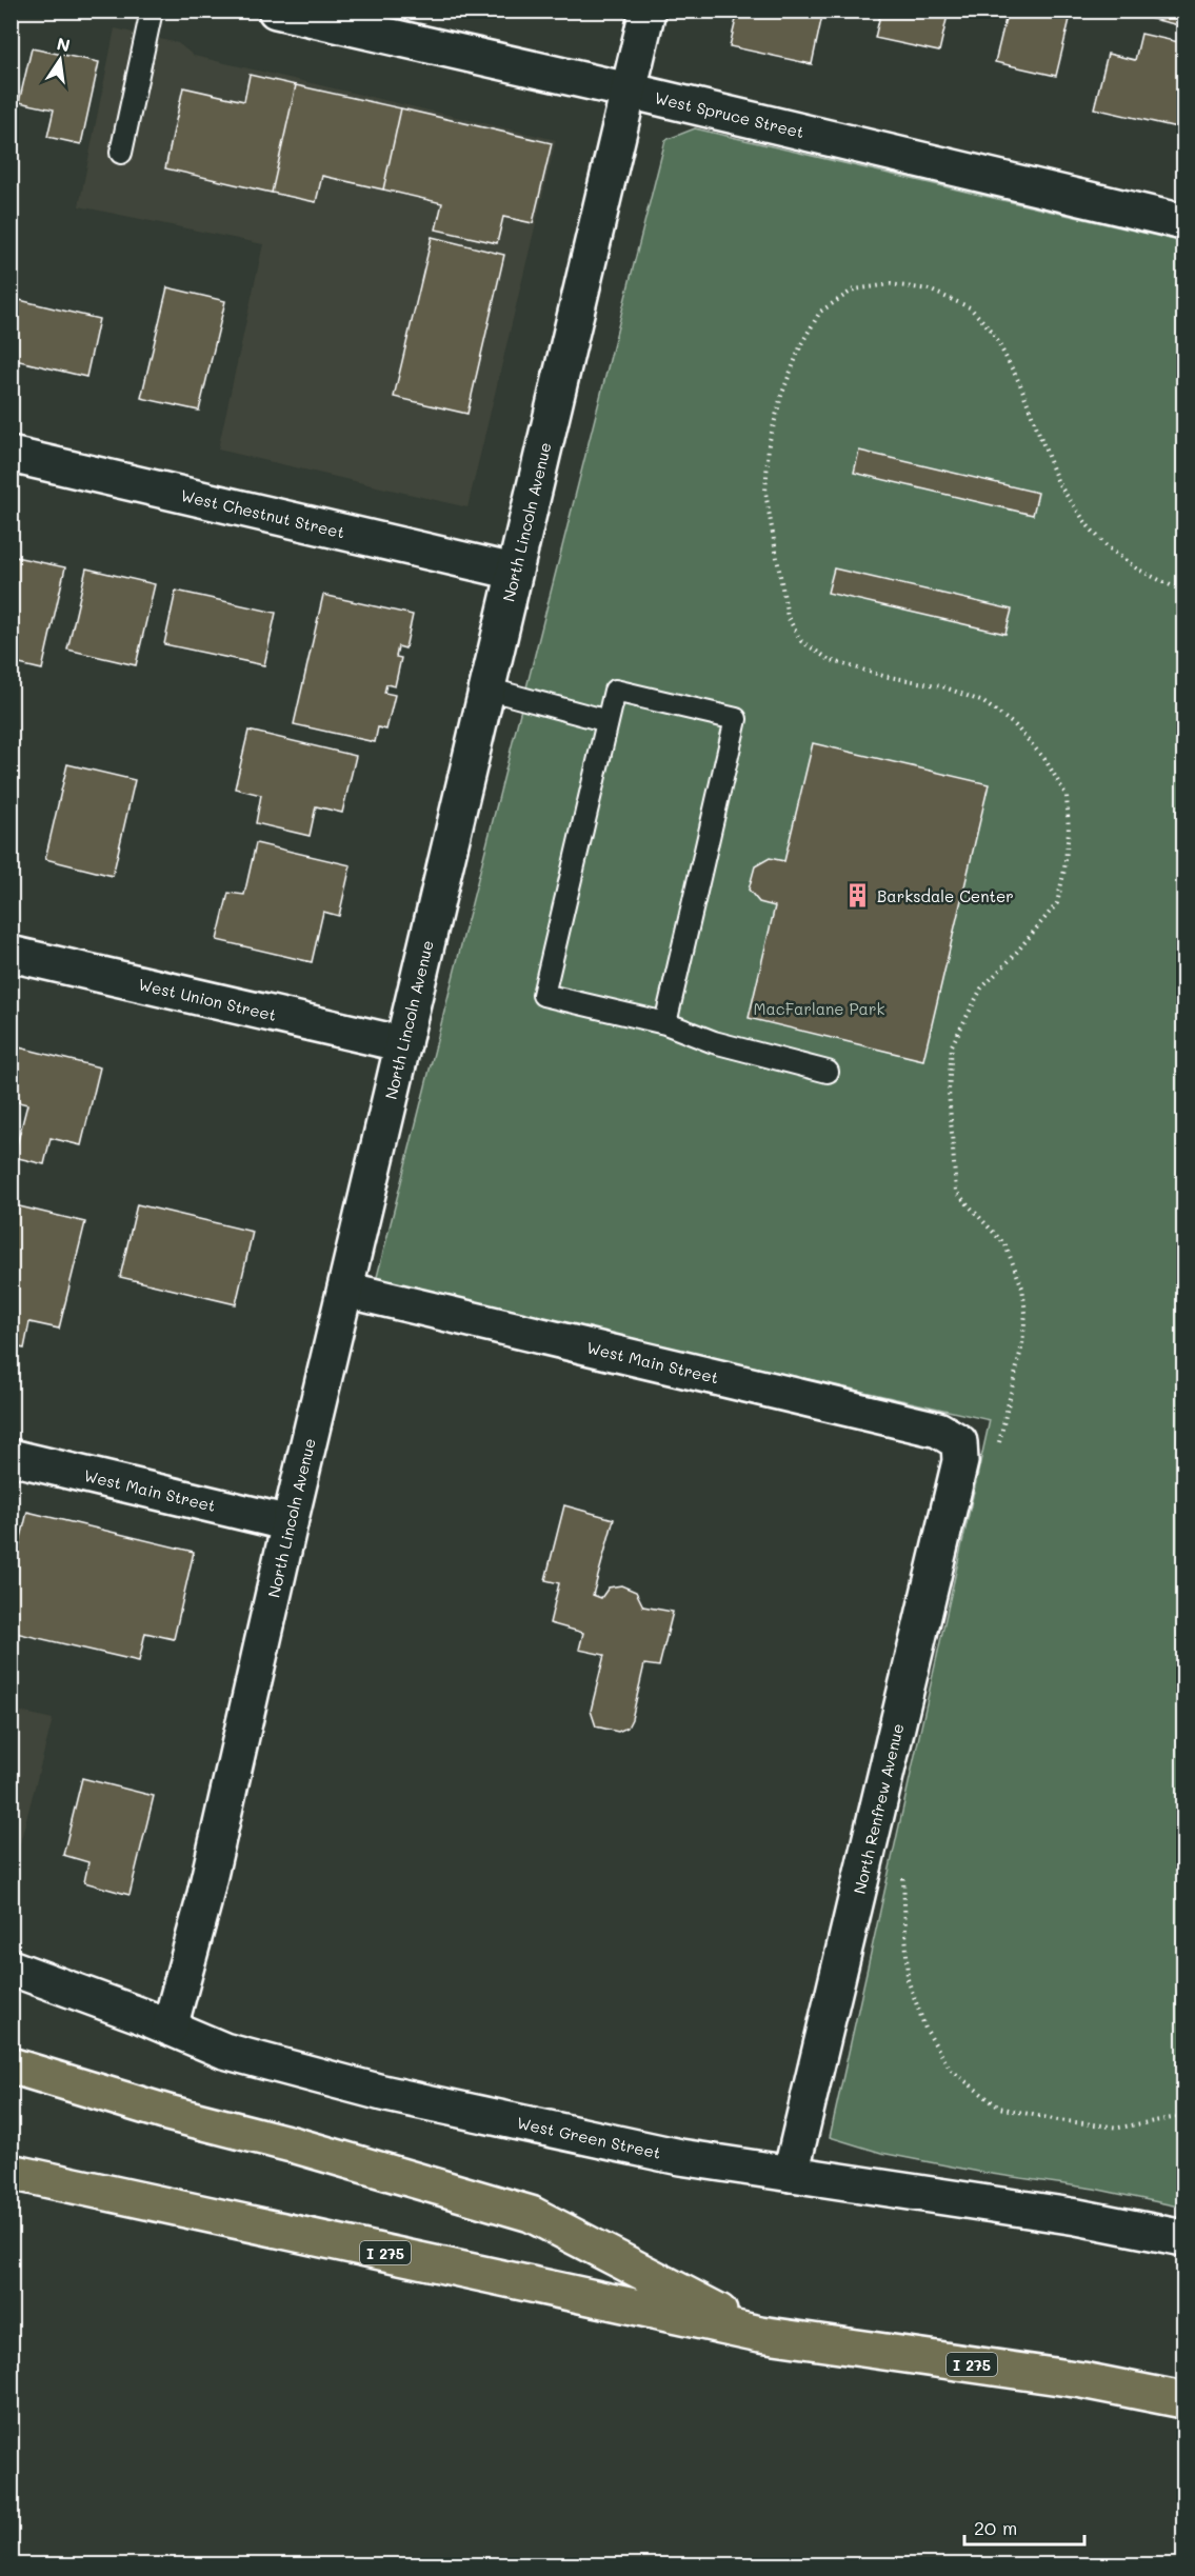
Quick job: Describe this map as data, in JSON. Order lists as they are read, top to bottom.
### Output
{
  "streets": {
    "highway": ["I 275"],
    "street": [
      "West Spruce Street",
      "West Chestnut Street",
      "North Lincoln Avenue",
      "West Union Street",
      "West Main Street",
      "North Renfrew Avenue",
      "West Green Street"
    ]
  },
  "crossings": [
    ["West Spruce Street", "North Lincoln Avenue"],
    ["West Chestnut Street", "North Lincoln Avenue"],
    ["North Lincoln Avenue", "West Union Street"],
    ["North Lincoln Avenue", "West Main Street"],
    ["North Lincoln Avenue", "West Green Street"],
    ["West Main Street", "North Renfrew Avenue"],
    ["North Renfrew Avenue", "West Green Street"]
  ],
  "parks": ["MacFarlane Park"],
  "places": {
    "building": ["Barksdale Center"]
  },
  "scale_bar": "20 m",
  "north": "top"
}
